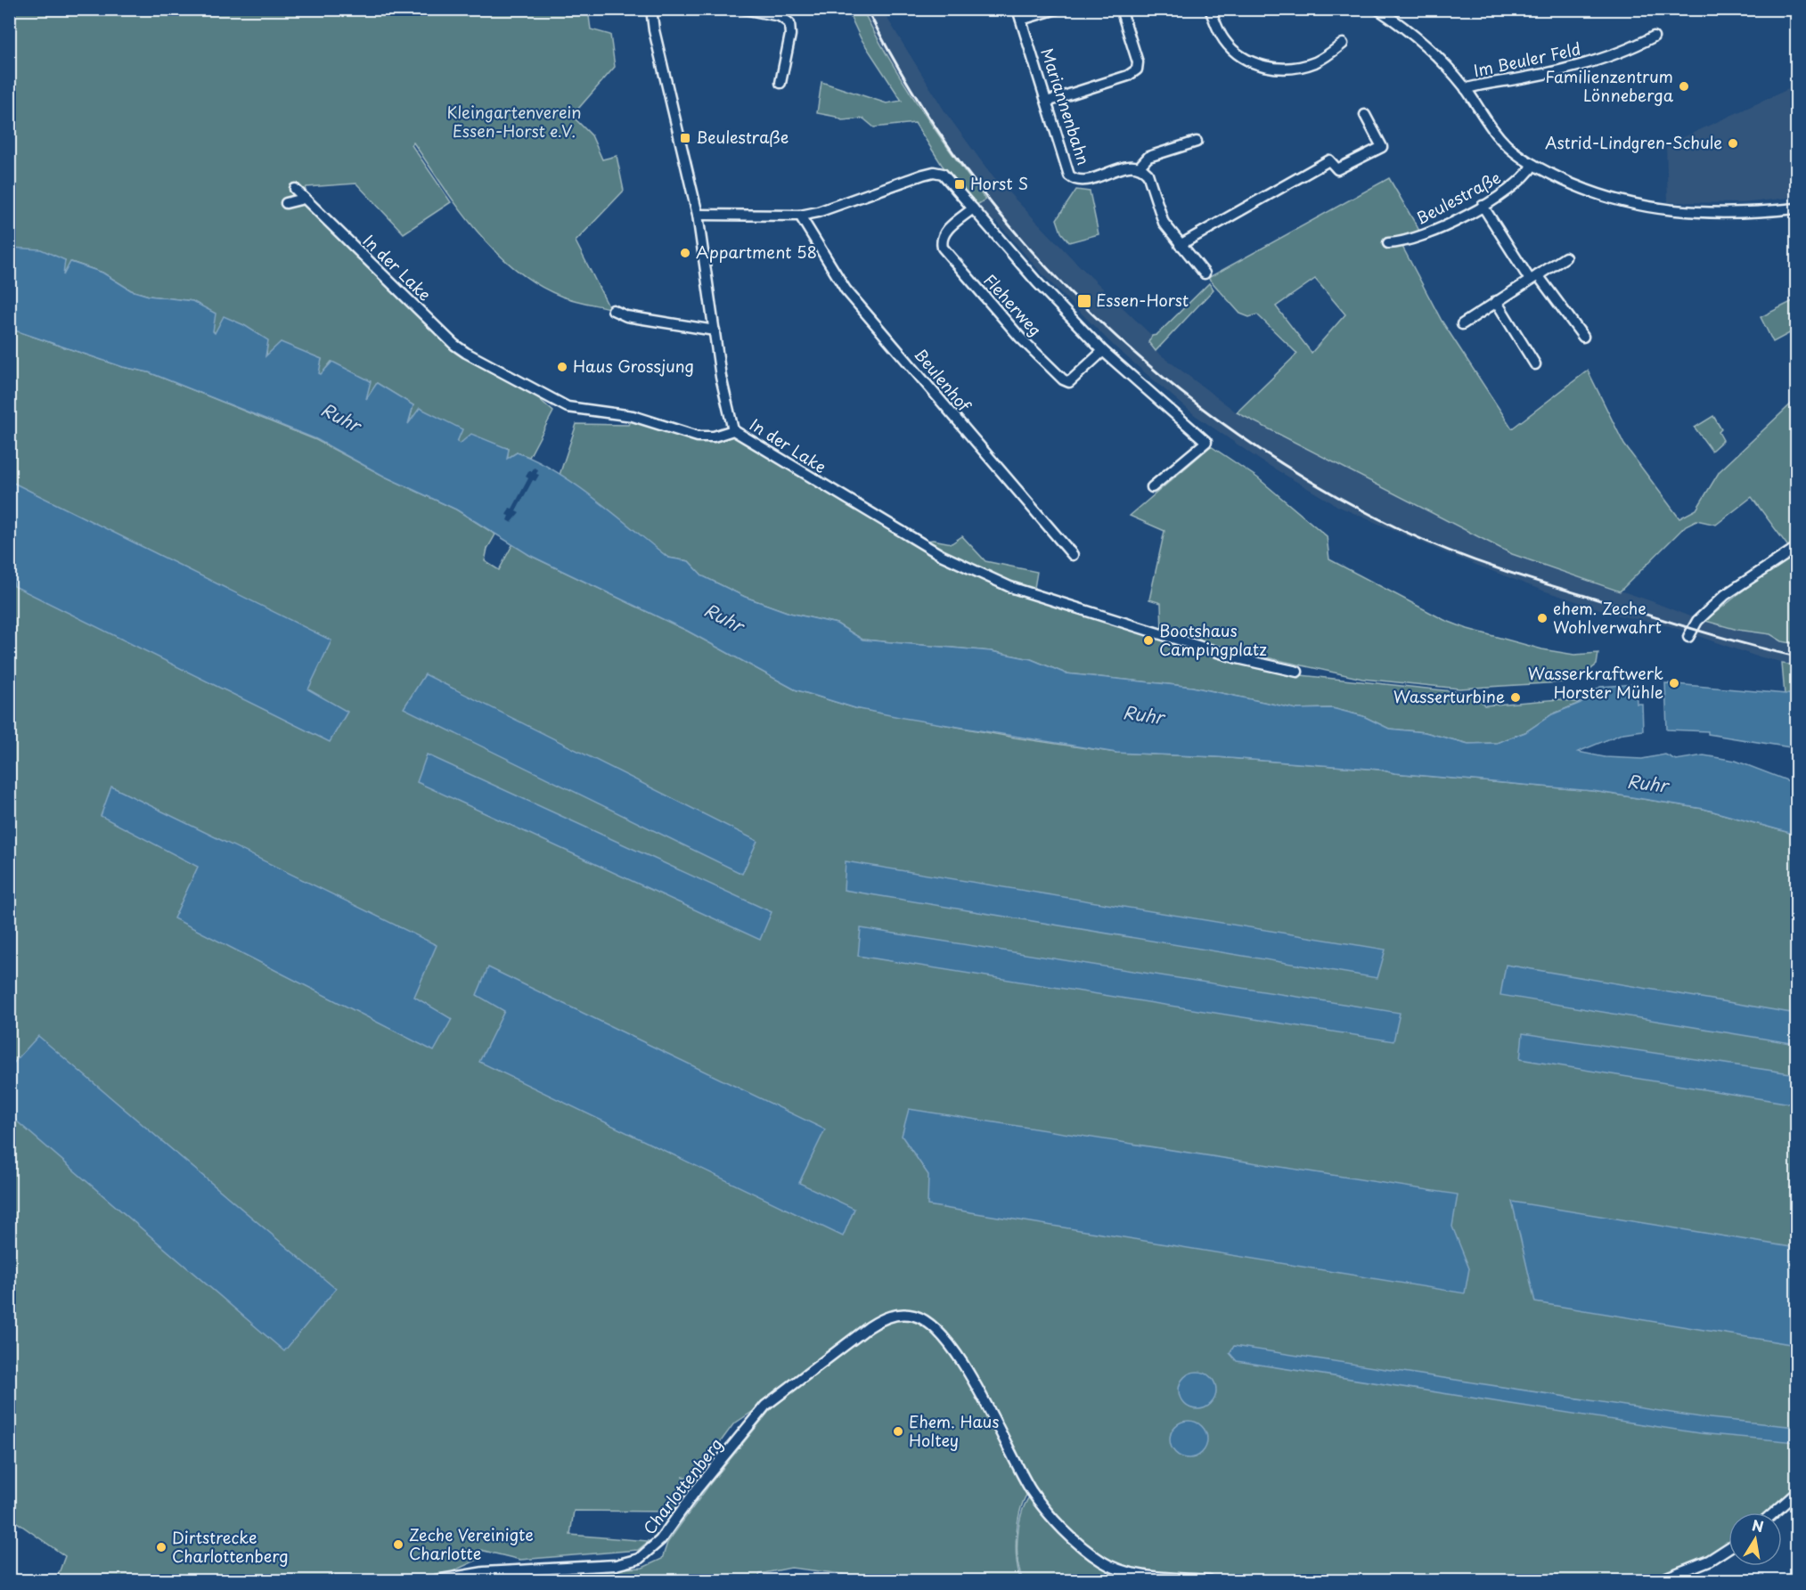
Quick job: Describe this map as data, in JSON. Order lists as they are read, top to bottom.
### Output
{
  "streets": {
    "street": [
      "Im Beuler Feld",
      "Mariannenbahn",
      "Beulestraße",
      "In der Lake",
      "Fleherweg",
      "Beulenhof",
      "Charlottenberg"
    ]
  },
  "water": ["Ruhr"],
  "parks": ["Kleingartenverein Essen-Horst e.V."],
  "places": {
    "other": [
      "Familienzentrum Lönneberga",
      "Astrid-Lindgren-Schule",
      "Appartment 58",
      "Haus Grossjung",
      "ehem. Zeche Wohlverwahrt",
      "Bootshaus Campingplatz",
      "Wasserkraftwerk Horster Mühle",
      "Wasserturbine",
      "Ehem. Haus Holtey",
      "Zeche Vereinigte Charlotte",
      "Dirtstrecke Charlottenberg"
    ],
    "transit": ["Beulestraße", "Horst S", "Essen-Horst"]
  },
  "north": "top"
}
